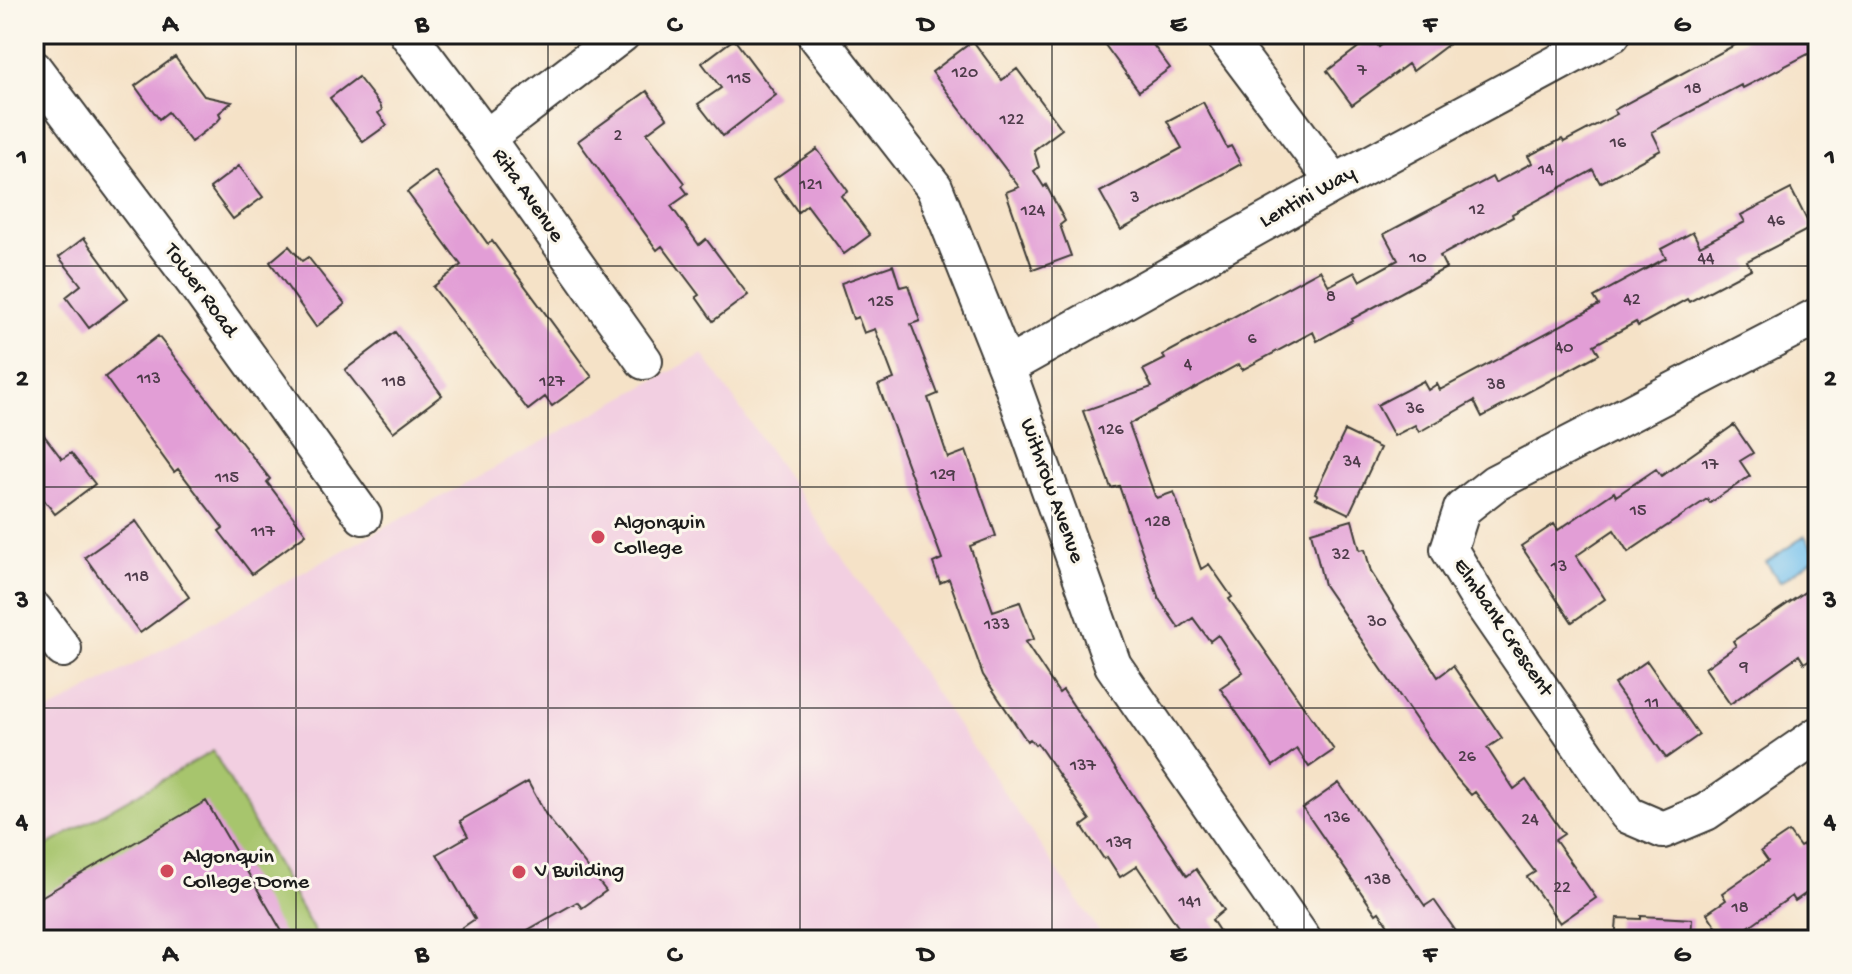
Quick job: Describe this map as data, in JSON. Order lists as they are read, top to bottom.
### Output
{
  "streets": {
    "street": [
      "Rita Avenue",
      "Lentini Way",
      "Tower Road",
      "Withrow Avenue",
      "Elmbank Crescent"
    ]
  },
  "crossings": [
    ["Lentini Way", "Withrow Avenue"]
  ],
  "places": ["Algonquin College", "Algonquin College Dome", "V Building"],
  "house_numbers": [
    "7",
    "120",
    "115",
    "18",
    "122",
    "2",
    "16",
    "14",
    "121",
    "3",
    "12",
    "124",
    "46",
    "10",
    "44",
    "8",
    "42",
    "125",
    "6",
    "40",
    "4",
    "113",
    "118",
    "127",
    "38",
    "36",
    "126",
    "34",
    "17",
    "129",
    "115",
    "15",
    "128",
    "117",
    "32",
    "13",
    "118",
    "30",
    "133",
    "9",
    "11",
    "26",
    "137",
    "136",
    "24",
    "139",
    "138",
    "22",
    "141",
    "18"
  ],
  "grid": {
    "columns": [
      "A",
      "B",
      "C",
      "D",
      "E",
      "F",
      "G"
    ],
    "rows": [
      "1",
      "2",
      "3",
      "4"
    ]
  }
}
